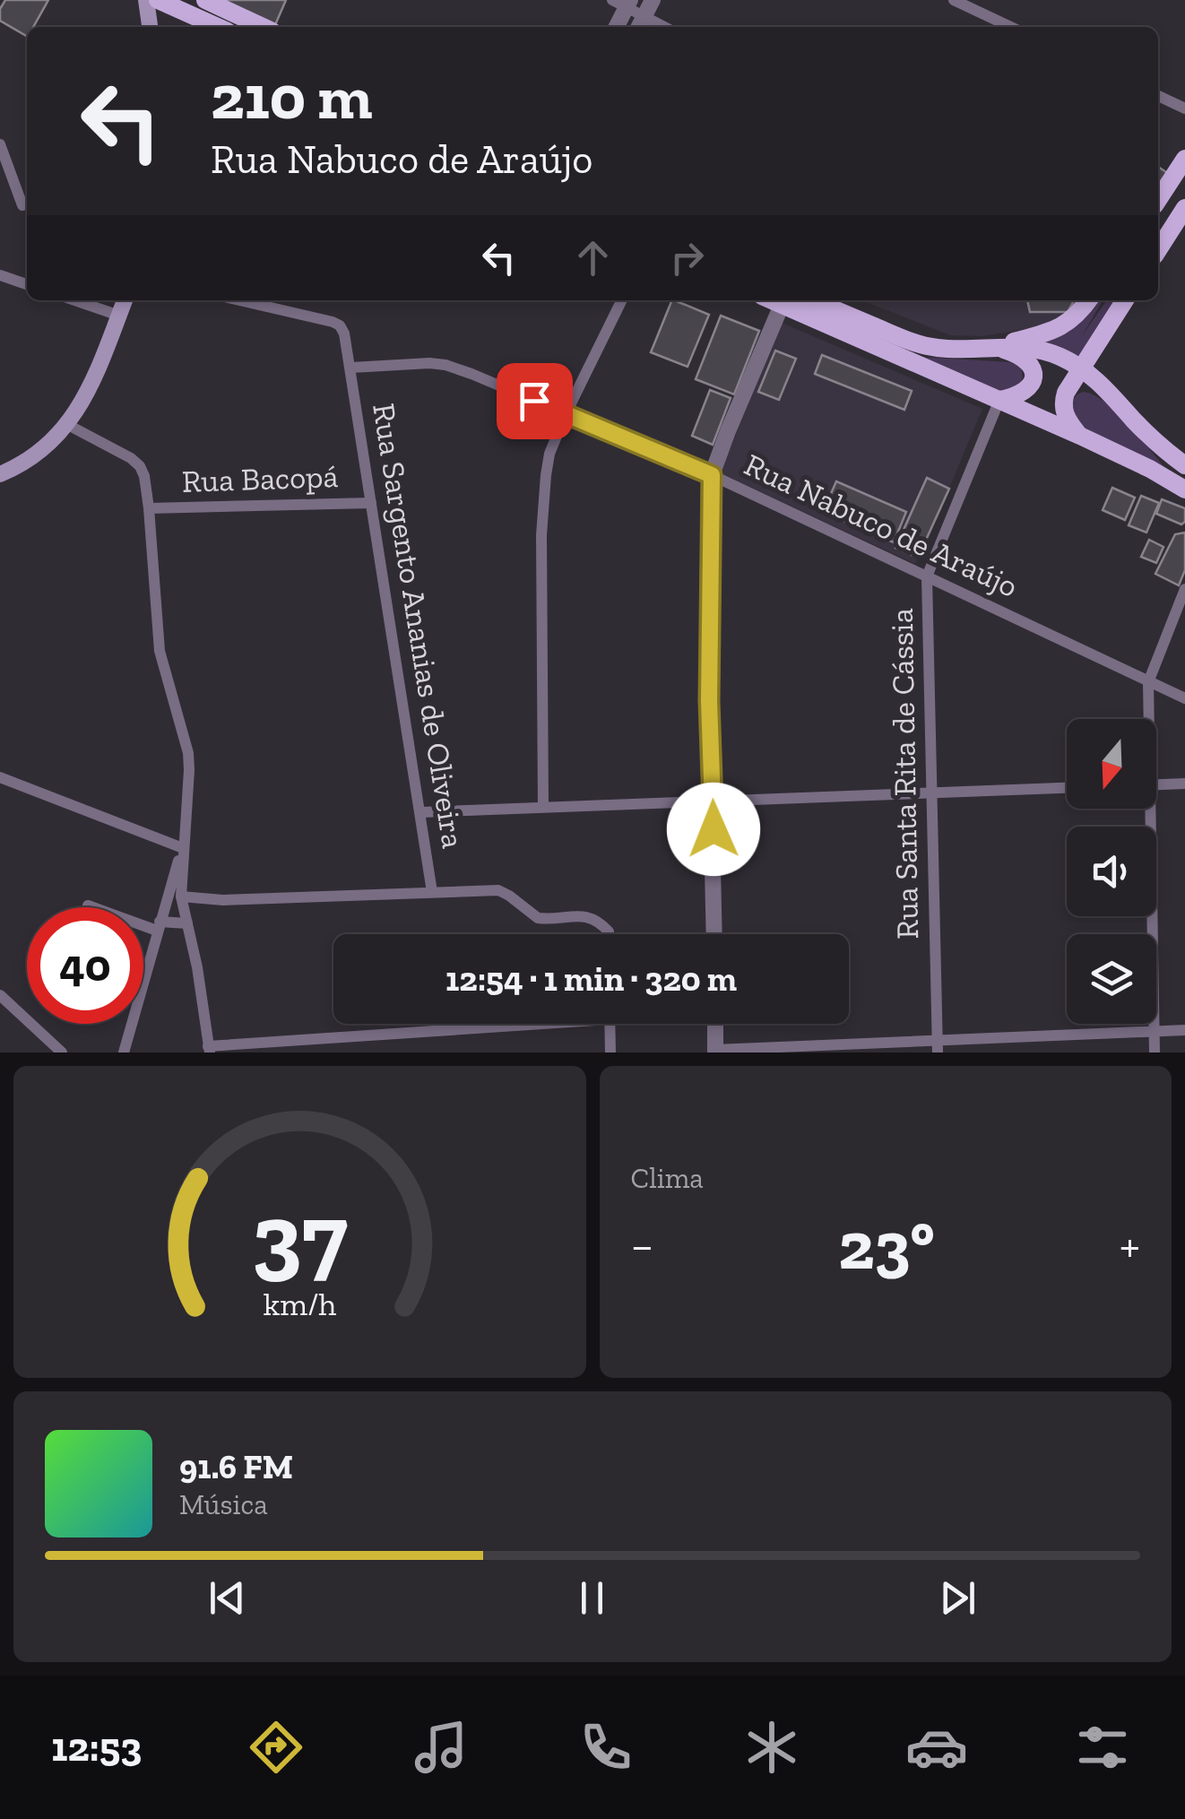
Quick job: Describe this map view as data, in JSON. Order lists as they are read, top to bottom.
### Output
{
  "streets": {
    "street": [
      "Rua Bacopá",
      "Rua Nabuco de Araújo",
      "Rua Sargento Ananias de Oliveira",
      "Rua Santa Rita de Cássia"
    ]
  },
  "crossings": [
    ["Rua Bacopá", "Rua Sargento Ananias de Oliveira"],
    ["Rua Nabuco de Araújo", "Rua Sargento Ananias de Oliveira"],
    ["Rua Nabuco de Araújo", "Rua Santa Rita de Cássia"]
  ],
  "north": "bottom",
  "page": {
    "turn": ["210 m", "Rua Nabuco de Araújo"],
    "limit": "40",
    "trip": "12:54 · 1 min · 320 m",
    "tile": "Clima",
    "heat": ["−", "23°", "+"],
    "song": ["91.6 FM", "Música"],
    "tabs": "12:53",
    "gauge": ["37", "km/h"]
  }
}
